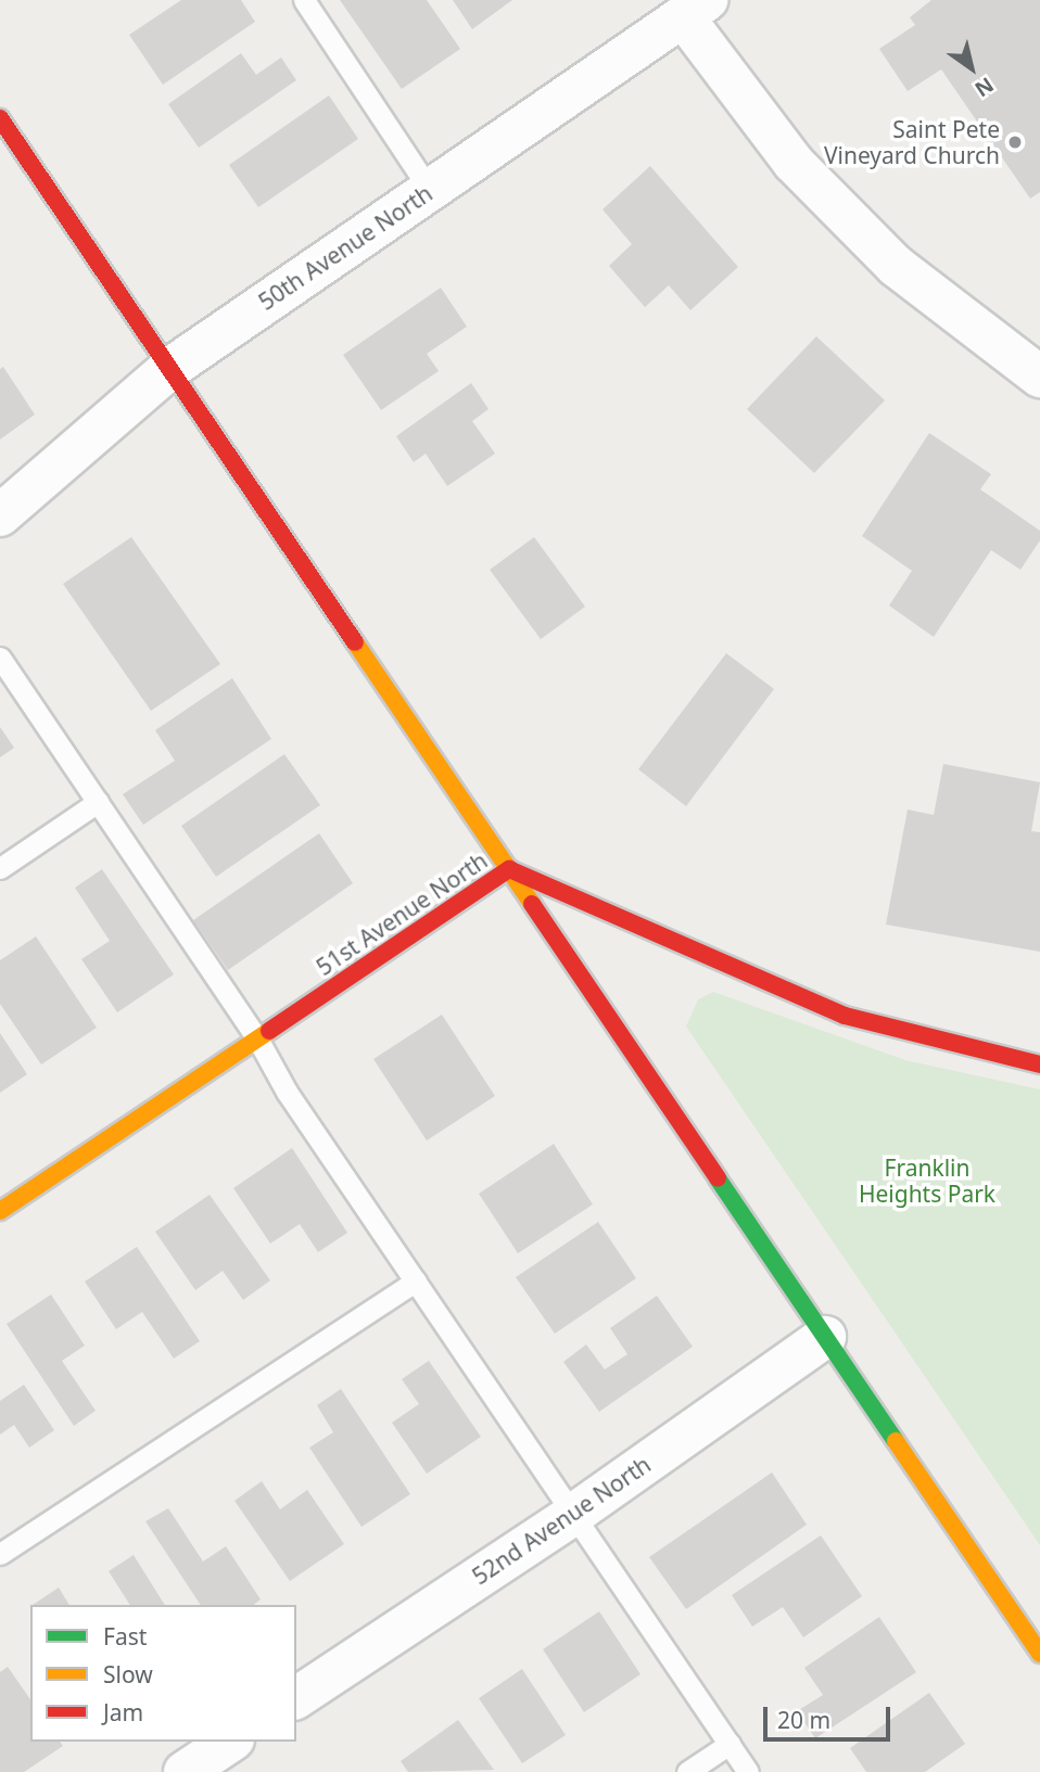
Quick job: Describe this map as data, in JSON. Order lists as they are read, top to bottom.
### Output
{
  "streets": {
    "main road": ["51st Avenue North"],
    "street": ["50th Avenue North", "52nd Avenue North"]
  },
  "parks": ["Franklin Heights Park"],
  "places": ["Saint Pete Vineyard Church"],
  "legend": ["Fast", "Slow", "Jam"],
  "scale_bar": "20 m",
  "north": "bottom right"
}
